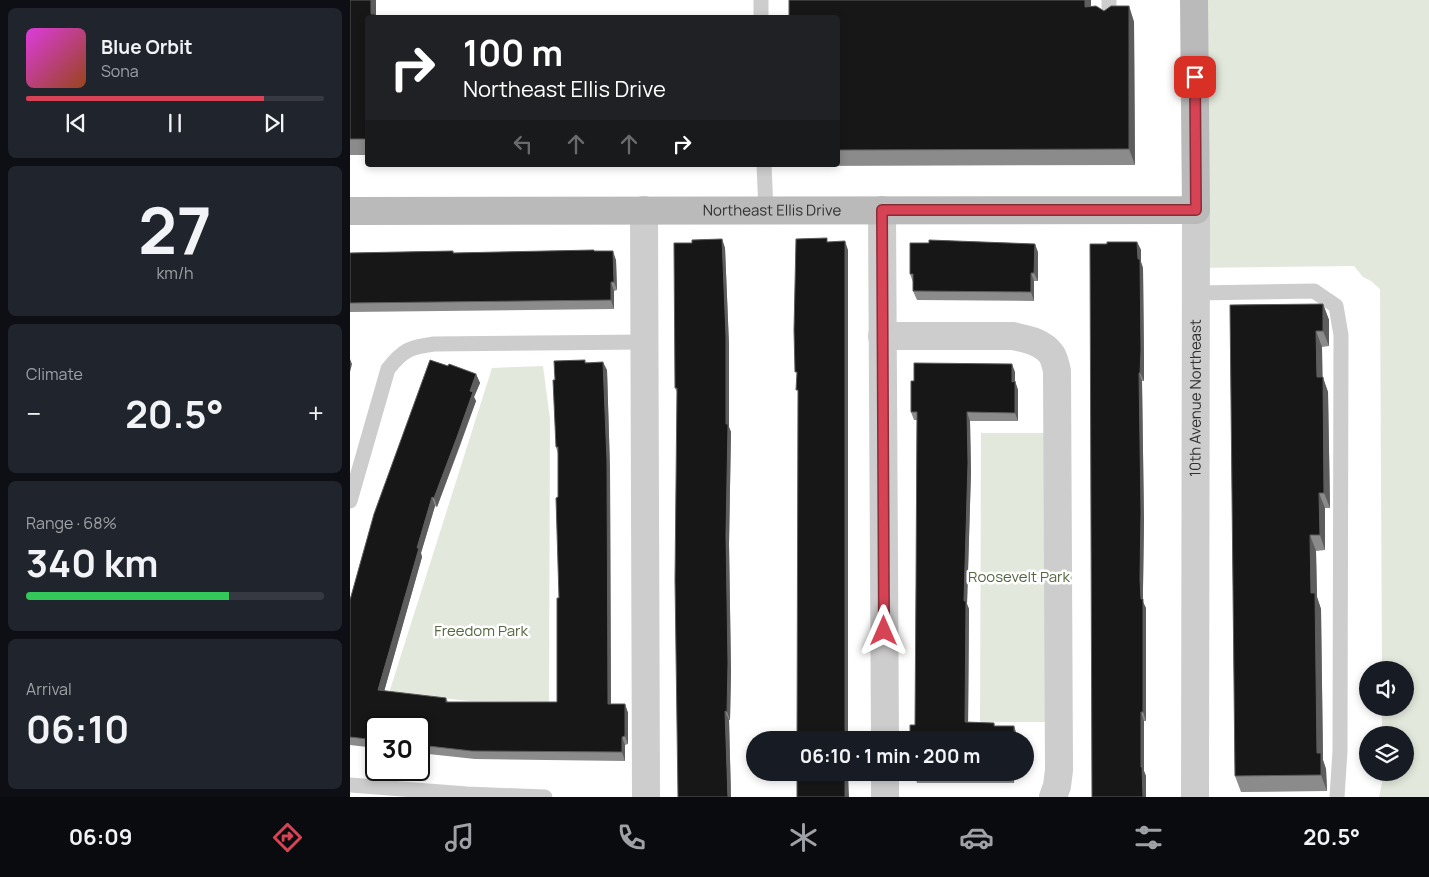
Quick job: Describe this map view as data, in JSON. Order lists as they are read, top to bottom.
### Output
{
  "streets": {
    "street": ["Northeast Ellis Drive", "10th Avenue Northeast"]
  },
  "crossings": [
    ["Northeast Ellis Drive", "10th Avenue Northeast"]
  ],
  "parks": ["Roosevelt Park", "Freedom Park"],
  "page": {
    "turn": ["100 m", "Northeast Ellis Drive"],
    "song": ["Blue Orbit", "Sona"],
    "tile": [
      ["27", "km/h"],
      "Climate",
      ["Range · 68%", "340 km"],
      ["Arrival", "06:10"]
    ],
    "heat": ["−", "20.5°", "+"],
    "limit": "30",
    "trip": "06:10 · 1 min · 200 m",
    "tabs": ["06:09", "20.5°"]
  }
}
